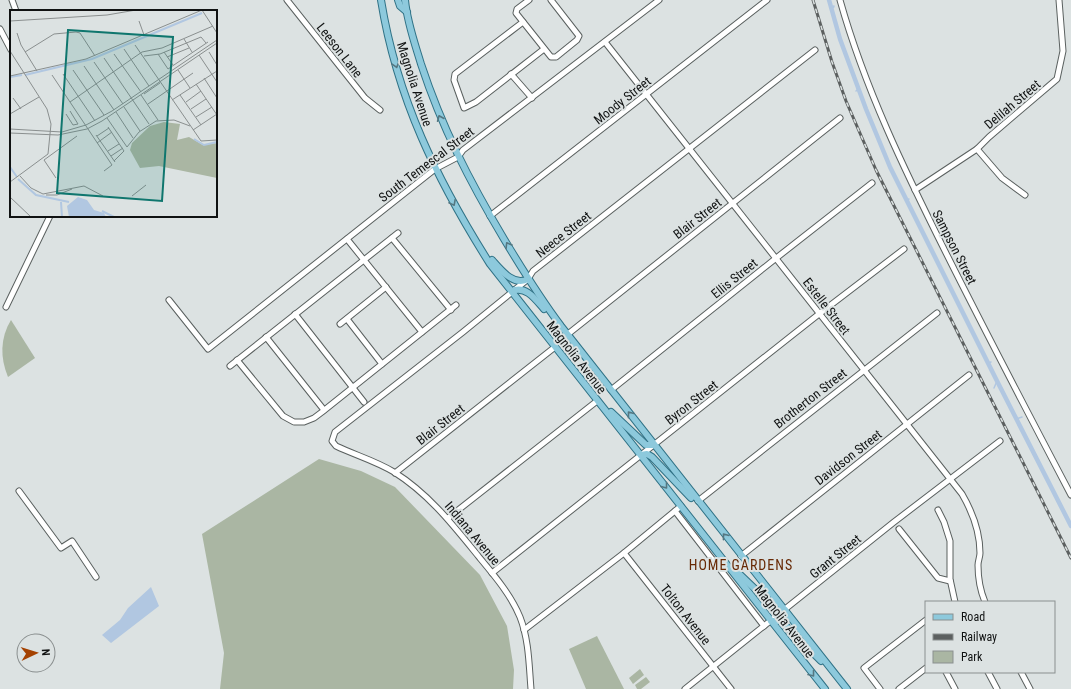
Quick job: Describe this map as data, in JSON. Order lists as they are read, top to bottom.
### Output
{
  "streets": {
    "main road": ["Magnolia Avenue"],
    "street": [
      "Leeson Lane",
      "Moody Street",
      "Delilah Street",
      "South Temescal Street",
      "Blair Street",
      "Neece Street",
      "Sampson Street",
      "Ellis Street",
      "Estelle Street",
      "Brotherton Street",
      "Byron Street",
      "Davidson Street",
      "Indiana Avenue",
      "Grant Street",
      "Tolton Avenue"
    ]
  },
  "crossings": [
    ["Magnolia Avenue", "Moody Street"],
    ["Magnolia Avenue", "South Temescal Street"],
    ["Magnolia Avenue", "Blair Street"],
    ["Magnolia Avenue", "Neece Street"],
    ["Magnolia Avenue", "Ellis Street"],
    ["Magnolia Avenue", "Brotherton Street"],
    ["Magnolia Avenue", "Byron Street"],
    ["Magnolia Avenue", "Davidson Street"],
    ["Magnolia Avenue", "Grant Street"],
    ["Moody Street", "Estelle Street"],
    ["Delilah Street", "Sampson Street"],
    ["South Temescal Street", "Estelle Street"],
    ["Blair Street", "Estelle Street"],
    ["Blair Street", "Indiana Avenue"],
    ["Neece Street", "Estelle Street"],
    ["Neece Street", "Indiana Avenue"],
    ["Ellis Street", "Estelle Street"],
    ["Estelle Street", "Brotherton Street"],
    ["Estelle Street", "Byron Street"],
    ["Estelle Street", "Davidson Street"],
    ["Estelle Street", "Grant Street"],
    ["Byron Street", "Indiana Avenue"],
    ["Grant Street", "Tolton Avenue"]
  ],
  "districts": ["HOME GARDENS"],
  "legend": ["Road", "Railway", "Park"],
  "north": "right"
}
